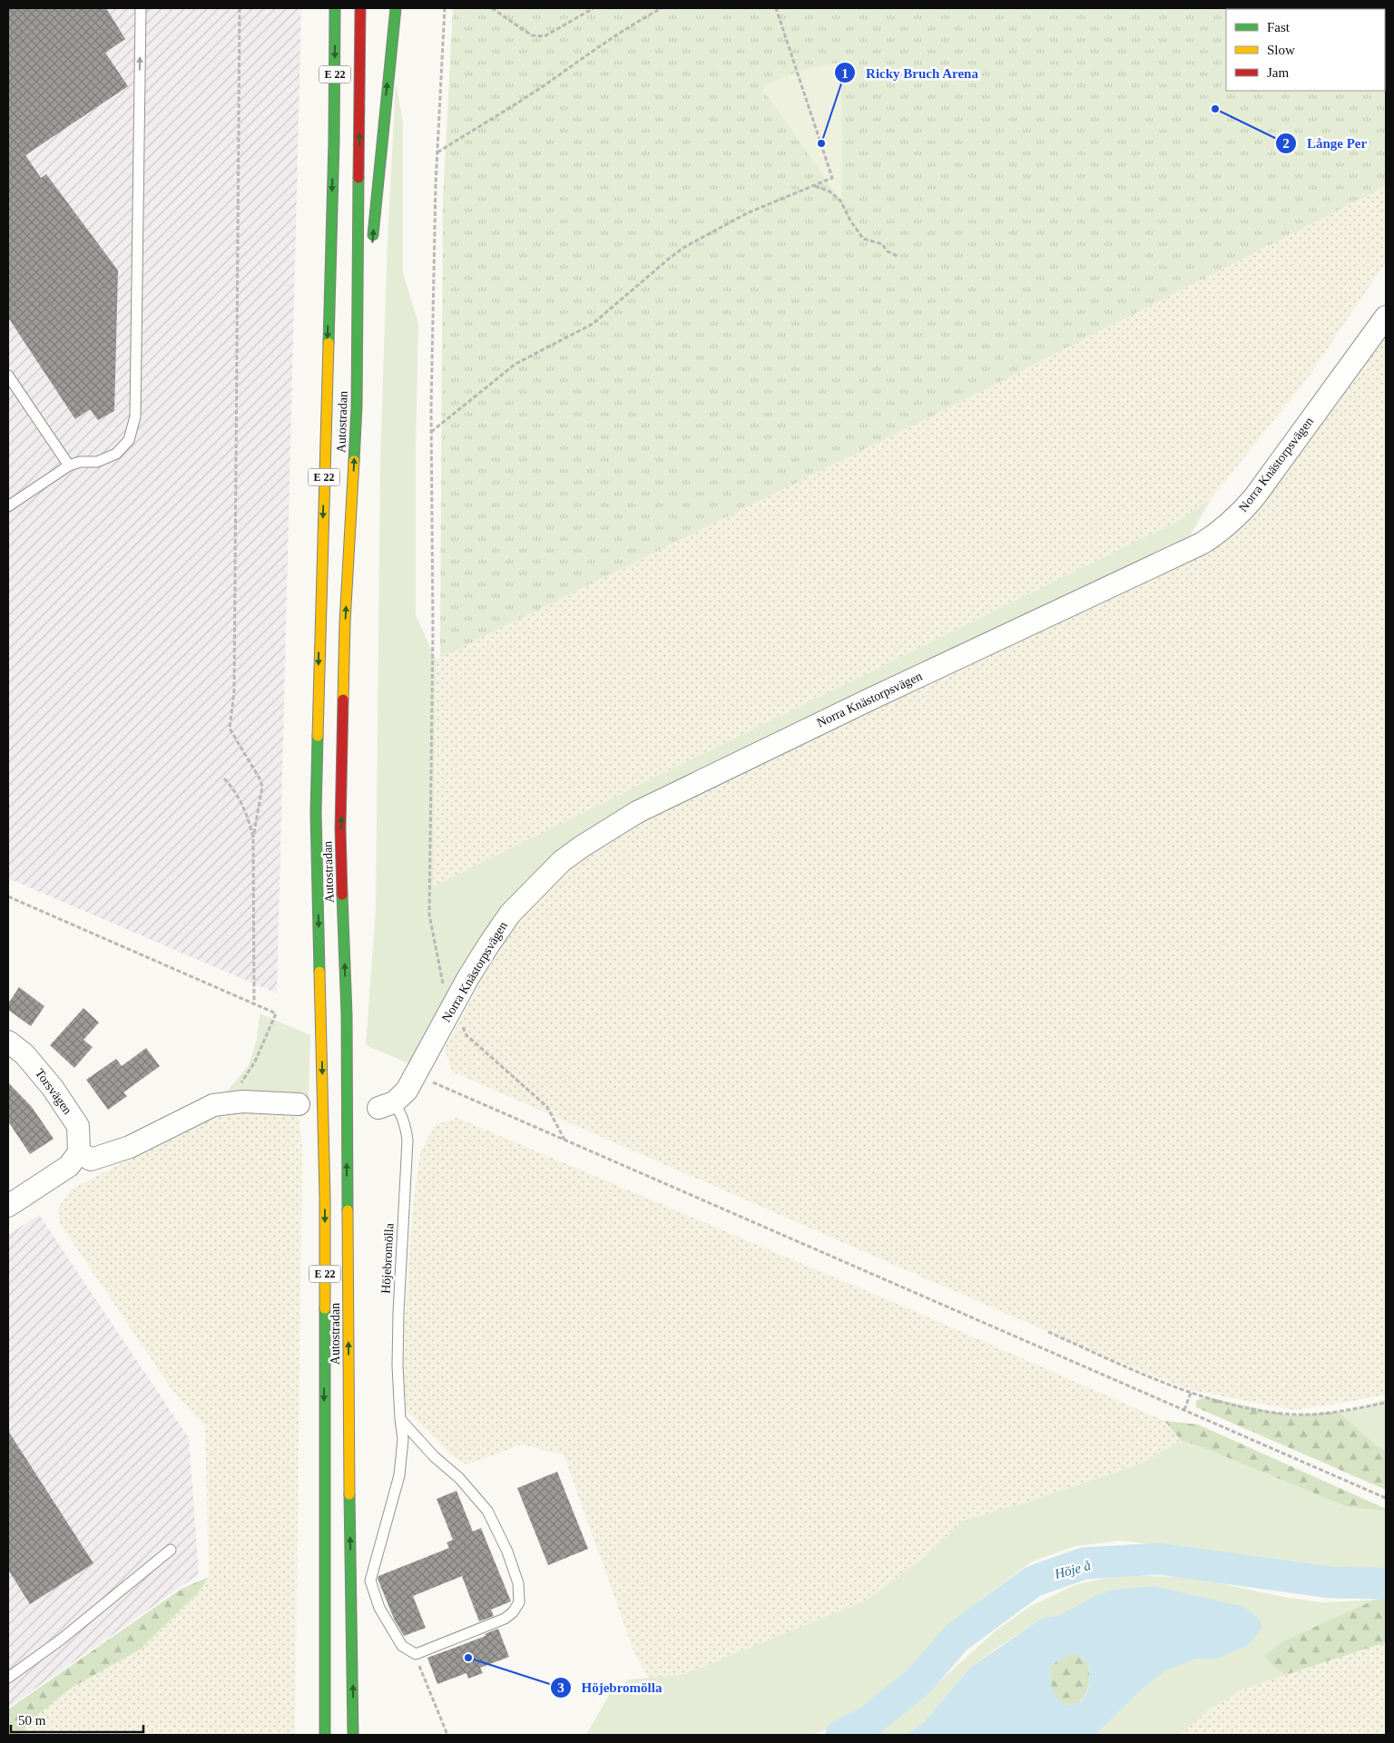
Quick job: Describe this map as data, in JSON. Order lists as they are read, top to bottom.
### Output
{
  "streets": {
    "highway": ["E 22", "Autostradan"],
    "street": ["Norra Knästorpsvägen", "Torsvägen"],
    "lane": ["Höjebromölla"]
  },
  "crossings": [
    ["Norra Knästorpsvägen", "Höjebromölla"]
  ],
  "water": ["Höje å"],
  "places": ["Långe Per", "Ricky Bruch Arena", "Höjebromölla"],
  "legend": ["Fast", "Slow", "Jam"],
  "scale_bar": "50 m"
}
